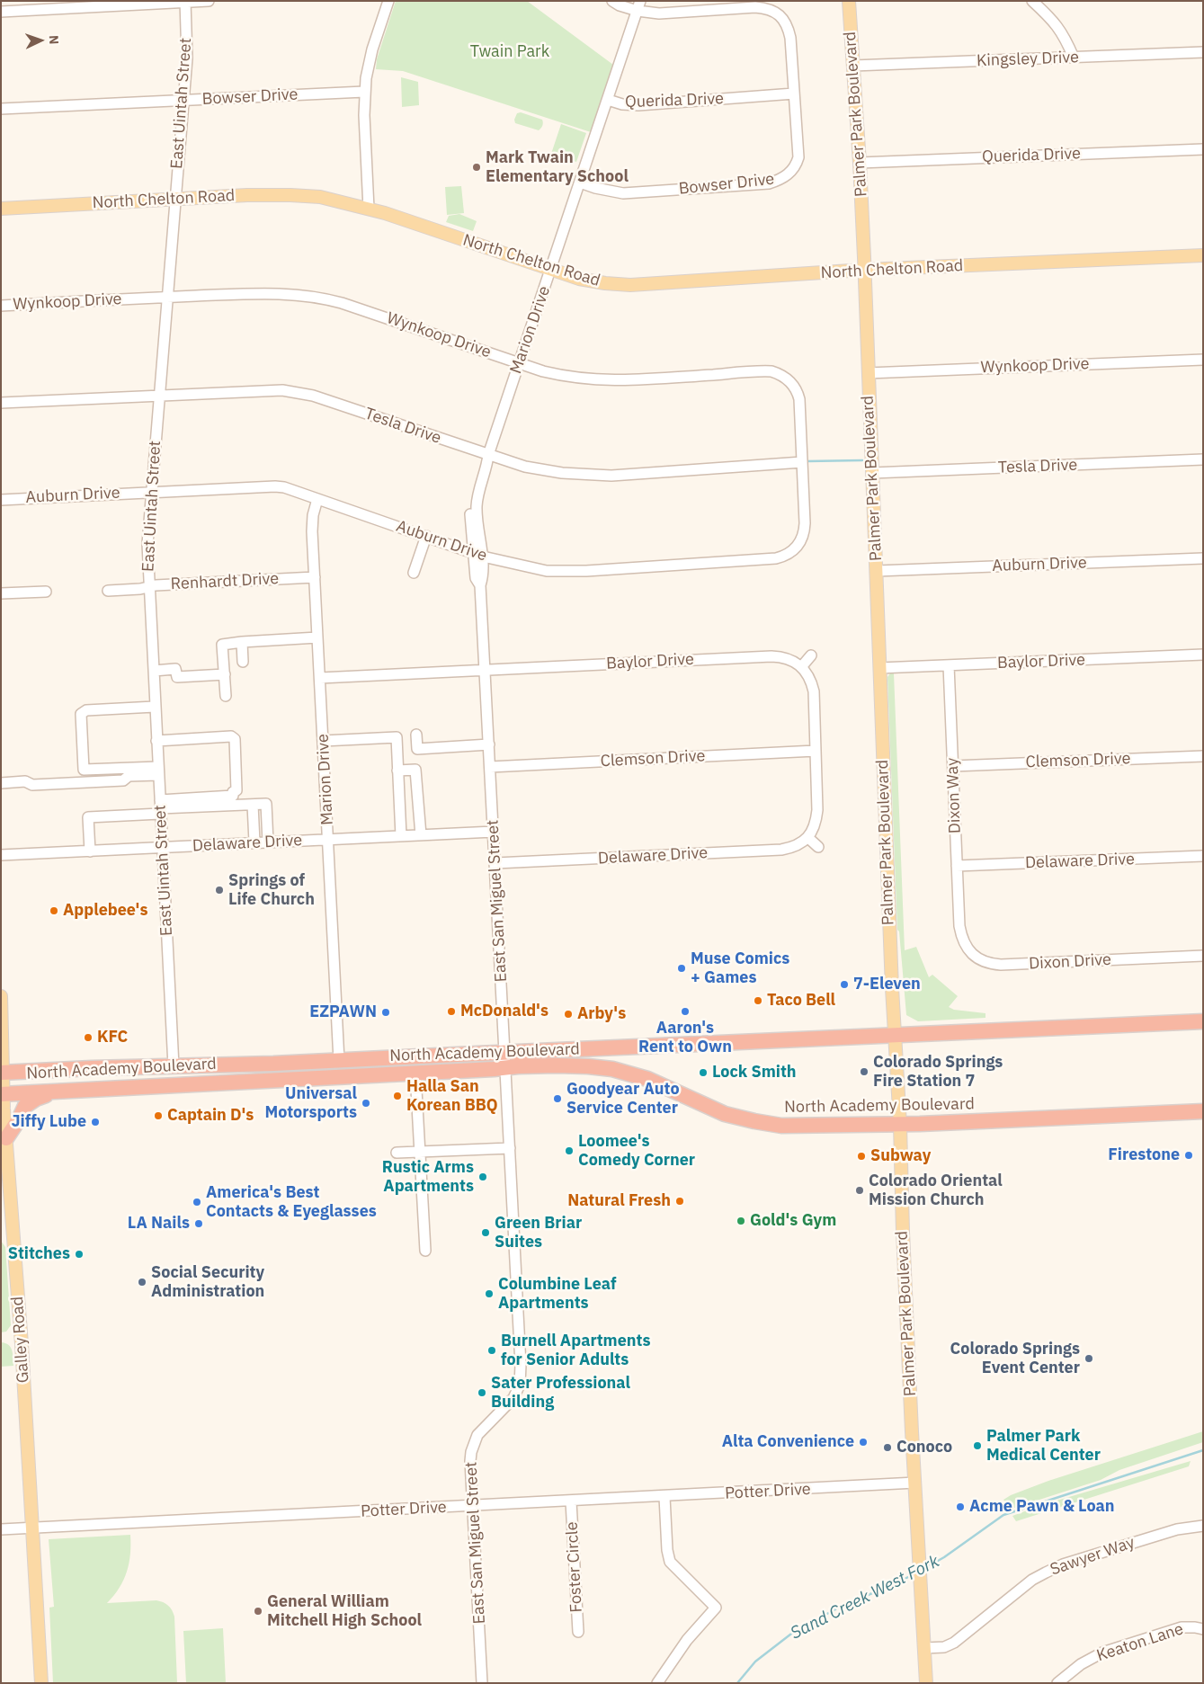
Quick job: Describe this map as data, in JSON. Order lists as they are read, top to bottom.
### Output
{
  "streets": {
    "highway": ["North Academy Boulevard"],
    "main road": ["Palmer Park Boulevard", "North Chelton Road", "Galley Road"],
    "street": [
      "Kingsley Drive",
      "Bowser Drive",
      "Querida Drive",
      "East Uintah Street",
      "Wynkoop Drive",
      "Marion Drive",
      "Tesla Drive",
      "Auburn Drive",
      "Renhardt Drive",
      "Baylor Drive",
      "Clemson Drive",
      "Dixon Way",
      "Delaware Drive",
      "East San Miguel Street",
      "Dixon Drive",
      "Potter Drive",
      "Sawyer Way",
      "Foster Circle",
      "Keaton Lane"
    ]
  },
  "crossings": [
    ["Kingsley Drive", "Palmer Park Boulevard"],
    ["Bowser Drive", "Querida Drive"],
    ["Bowser Drive", "East Uintah Street"],
    ["Bowser Drive", "Marion Drive"],
    ["Querida Drive", "Palmer Park Boulevard"],
    ["Querida Drive", "Marion Drive"],
    ["East Uintah Street", "North Chelton Road"],
    ["East Uintah Street", "Wynkoop Drive"],
    ["East Uintah Street", "Tesla Drive"],
    ["East Uintah Street", "Auburn Drive"],
    ["East Uintah Street", "Renhardt Drive"],
    ["East Uintah Street", "Delaware Drive"],
    ["East Uintah Street", "North Academy Boulevard"],
    ["Palmer Park Boulevard", "North Chelton Road"],
    ["Palmer Park Boulevard", "Wynkoop Drive"],
    ["Palmer Park Boulevard", "Tesla Drive"],
    ["Palmer Park Boulevard", "Auburn Drive"],
    ["Palmer Park Boulevard", "Baylor Drive"],
    ["Palmer Park Boulevard", "North Academy Boulevard"],
    ["Palmer Park Boulevard", "Potter Drive"],
    ["Palmer Park Boulevard", "Sawyer Way"],
    ["North Chelton Road", "Marion Drive"],
    ["Wynkoop Drive", "Marion Drive"],
    ["Wynkoop Drive", "Tesla Drive"],
    ["Wynkoop Drive", "Auburn Drive"],
    ["Marion Drive", "Tesla Drive"],
    ["Marion Drive", "Auburn Drive"],
    ["Marion Drive", "Renhardt Drive"],
    ["Marion Drive", "Baylor Drive"],
    ["Marion Drive", "Delaware Drive"],
    ["Marion Drive", "East San Miguel Street"],
    ["Marion Drive", "North Academy Boulevard"],
    ["Tesla Drive", "Auburn Drive"],
    ["Auburn Drive", "East San Miguel Street"],
    ["Baylor Drive", "Dixon Way"],
    ["Baylor Drive", "East San Miguel Street"],
    ["Clemson Drive", "Dixon Way"],
    ["Clemson Drive", "East San Miguel Street"],
    ["Dixon Way", "Delaware Drive"],
    ["Dixon Way", "Dixon Drive"],
    ["Delaware Drive", "East San Miguel Street"],
    ["East San Miguel Street", "North Academy Boulevard"],
    ["East San Miguel Street", "Potter Drive"],
    ["North Academy Boulevard", "Galley Road"],
    ["Galley Road", "Potter Drive"],
    ["Potter Drive", "Foster Circle"]
  ],
  "water": ["Sand Creek West Fork"],
  "parks": ["Twain Park"],
  "places": [
    "Mark Twain Elementary School",
    "Springs of Life Church",
    "Applebee's",
    "Muse Comics + Games",
    "7-Eleven",
    "Taco Bell",
    "McDonald's",
    "Aaron's Rent to Own",
    "EZPAWN",
    "Arby's",
    "KFC",
    "Colorado Springs Fire Station 7",
    "Lock Smith",
    "Halla San Korean BBQ",
    "Goodyear Auto Service Center",
    "Universal Motorsports",
    "Captain D's",
    "Jiffy Lube",
    "Loomee's Comedy Corner",
    "Firestone",
    "Subway",
    "Rustic Arms Apartments",
    "Colorado Oriental Mission Church",
    "Natural Fresh",
    "America's Best Contacts & Eyeglasses",
    "Gold's Gym",
    "LA Nails",
    "Green Briar Suites",
    "Stitches",
    "Social Security Administration",
    "Columbine Leaf Apartments",
    "Burnell Apartments for Senior Adults",
    "Colorado Springs Event Center",
    "Sater Professional Building",
    "Alta Convenience",
    "Palmer Park Medical Center",
    "Conoco",
    "Acme Pawn & Loan",
    "General William Mitchell High School"
  ],
  "north": "right"
}
